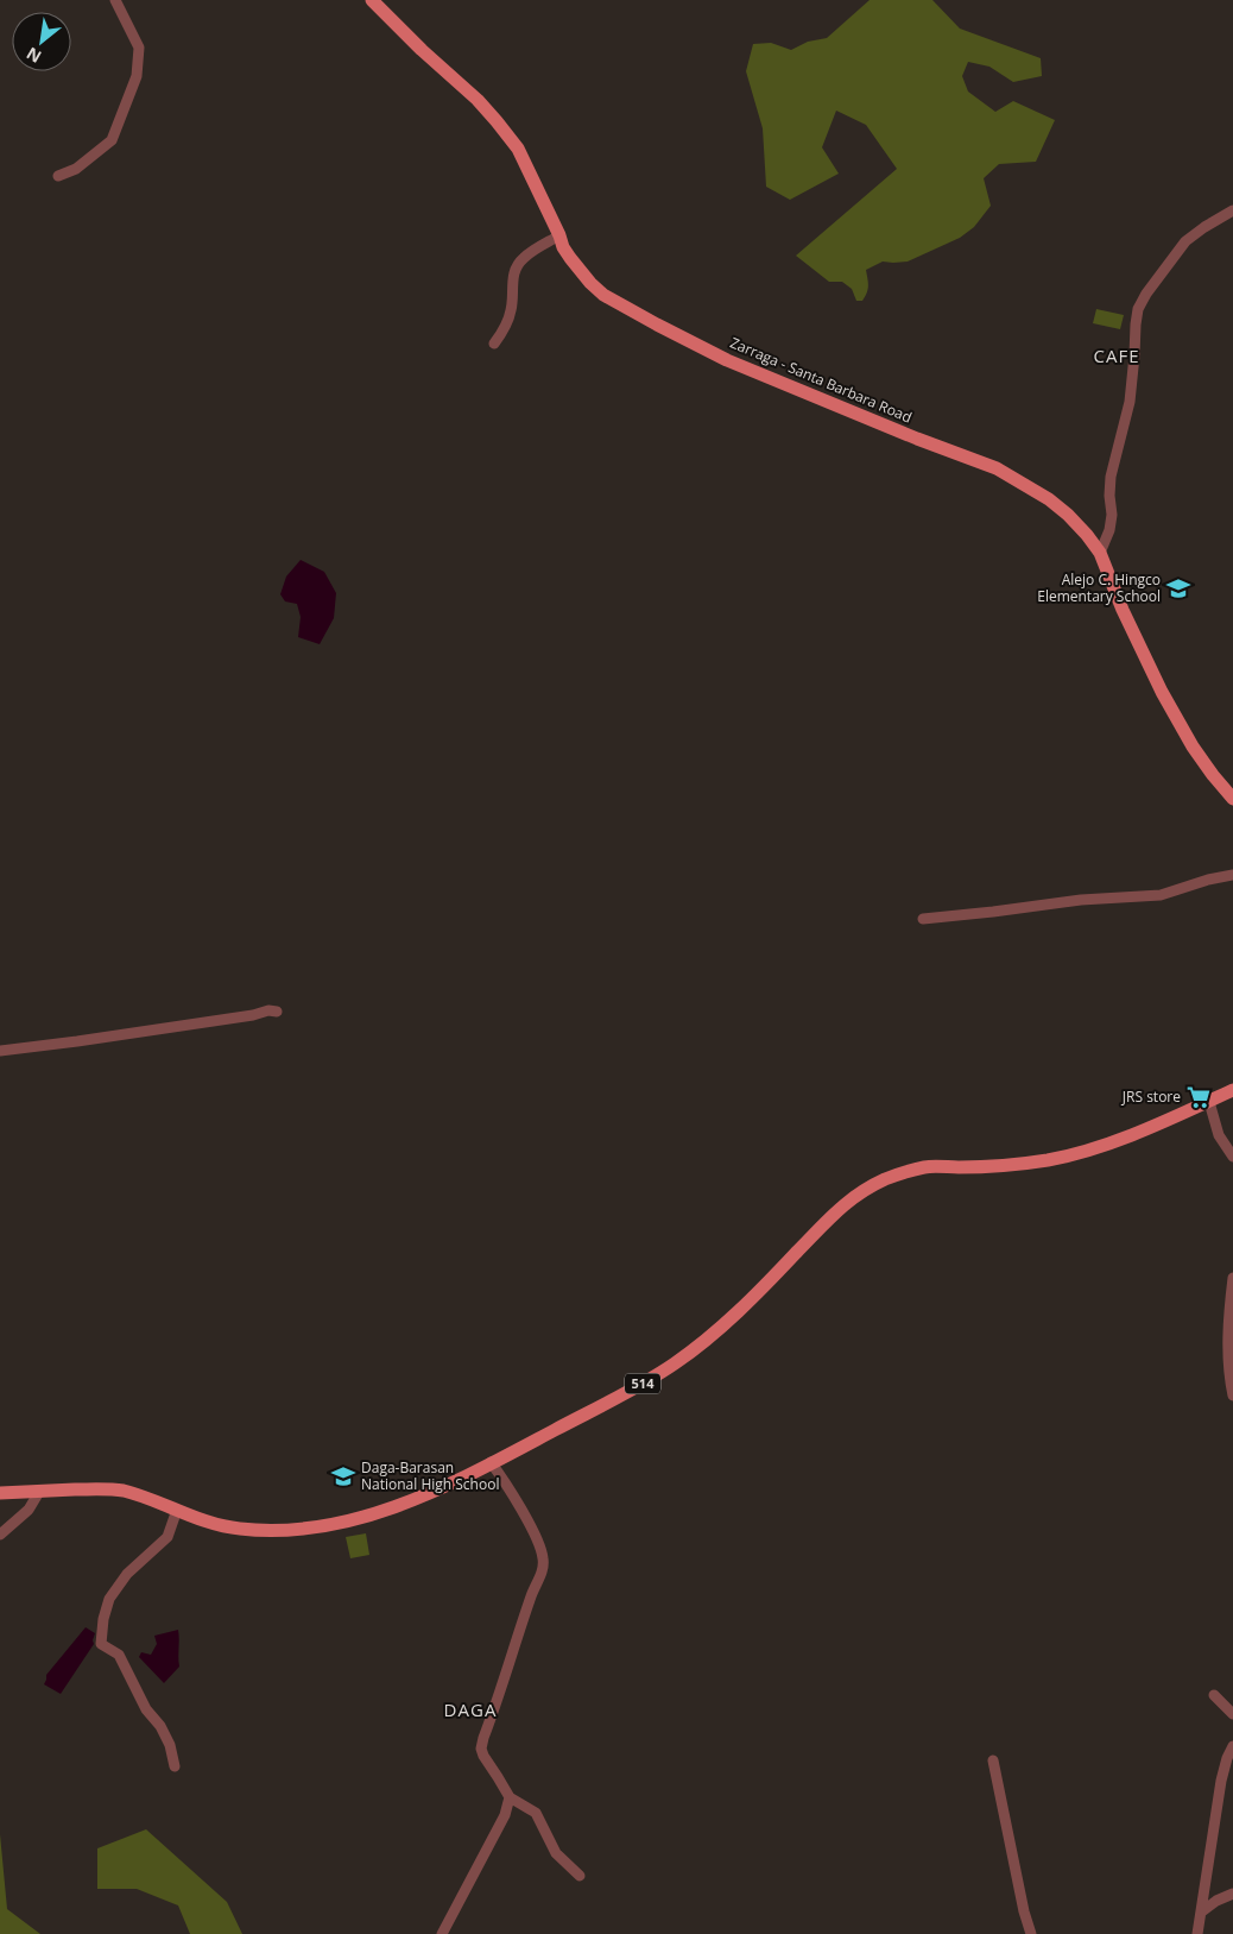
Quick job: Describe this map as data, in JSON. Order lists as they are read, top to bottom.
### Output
{
  "streets": {
    "main road": ["Zarraga - Santa Barbara Road", "514"]
  },
  "districts": ["CAFE", "DAGA"],
  "places": {
    "school or university": ["Alejo C. Hingco Elementary School", "Daga-Barasan National High School"],
    "supermarket": ["JRS store"]
  },
  "north": "bottom left"
}
